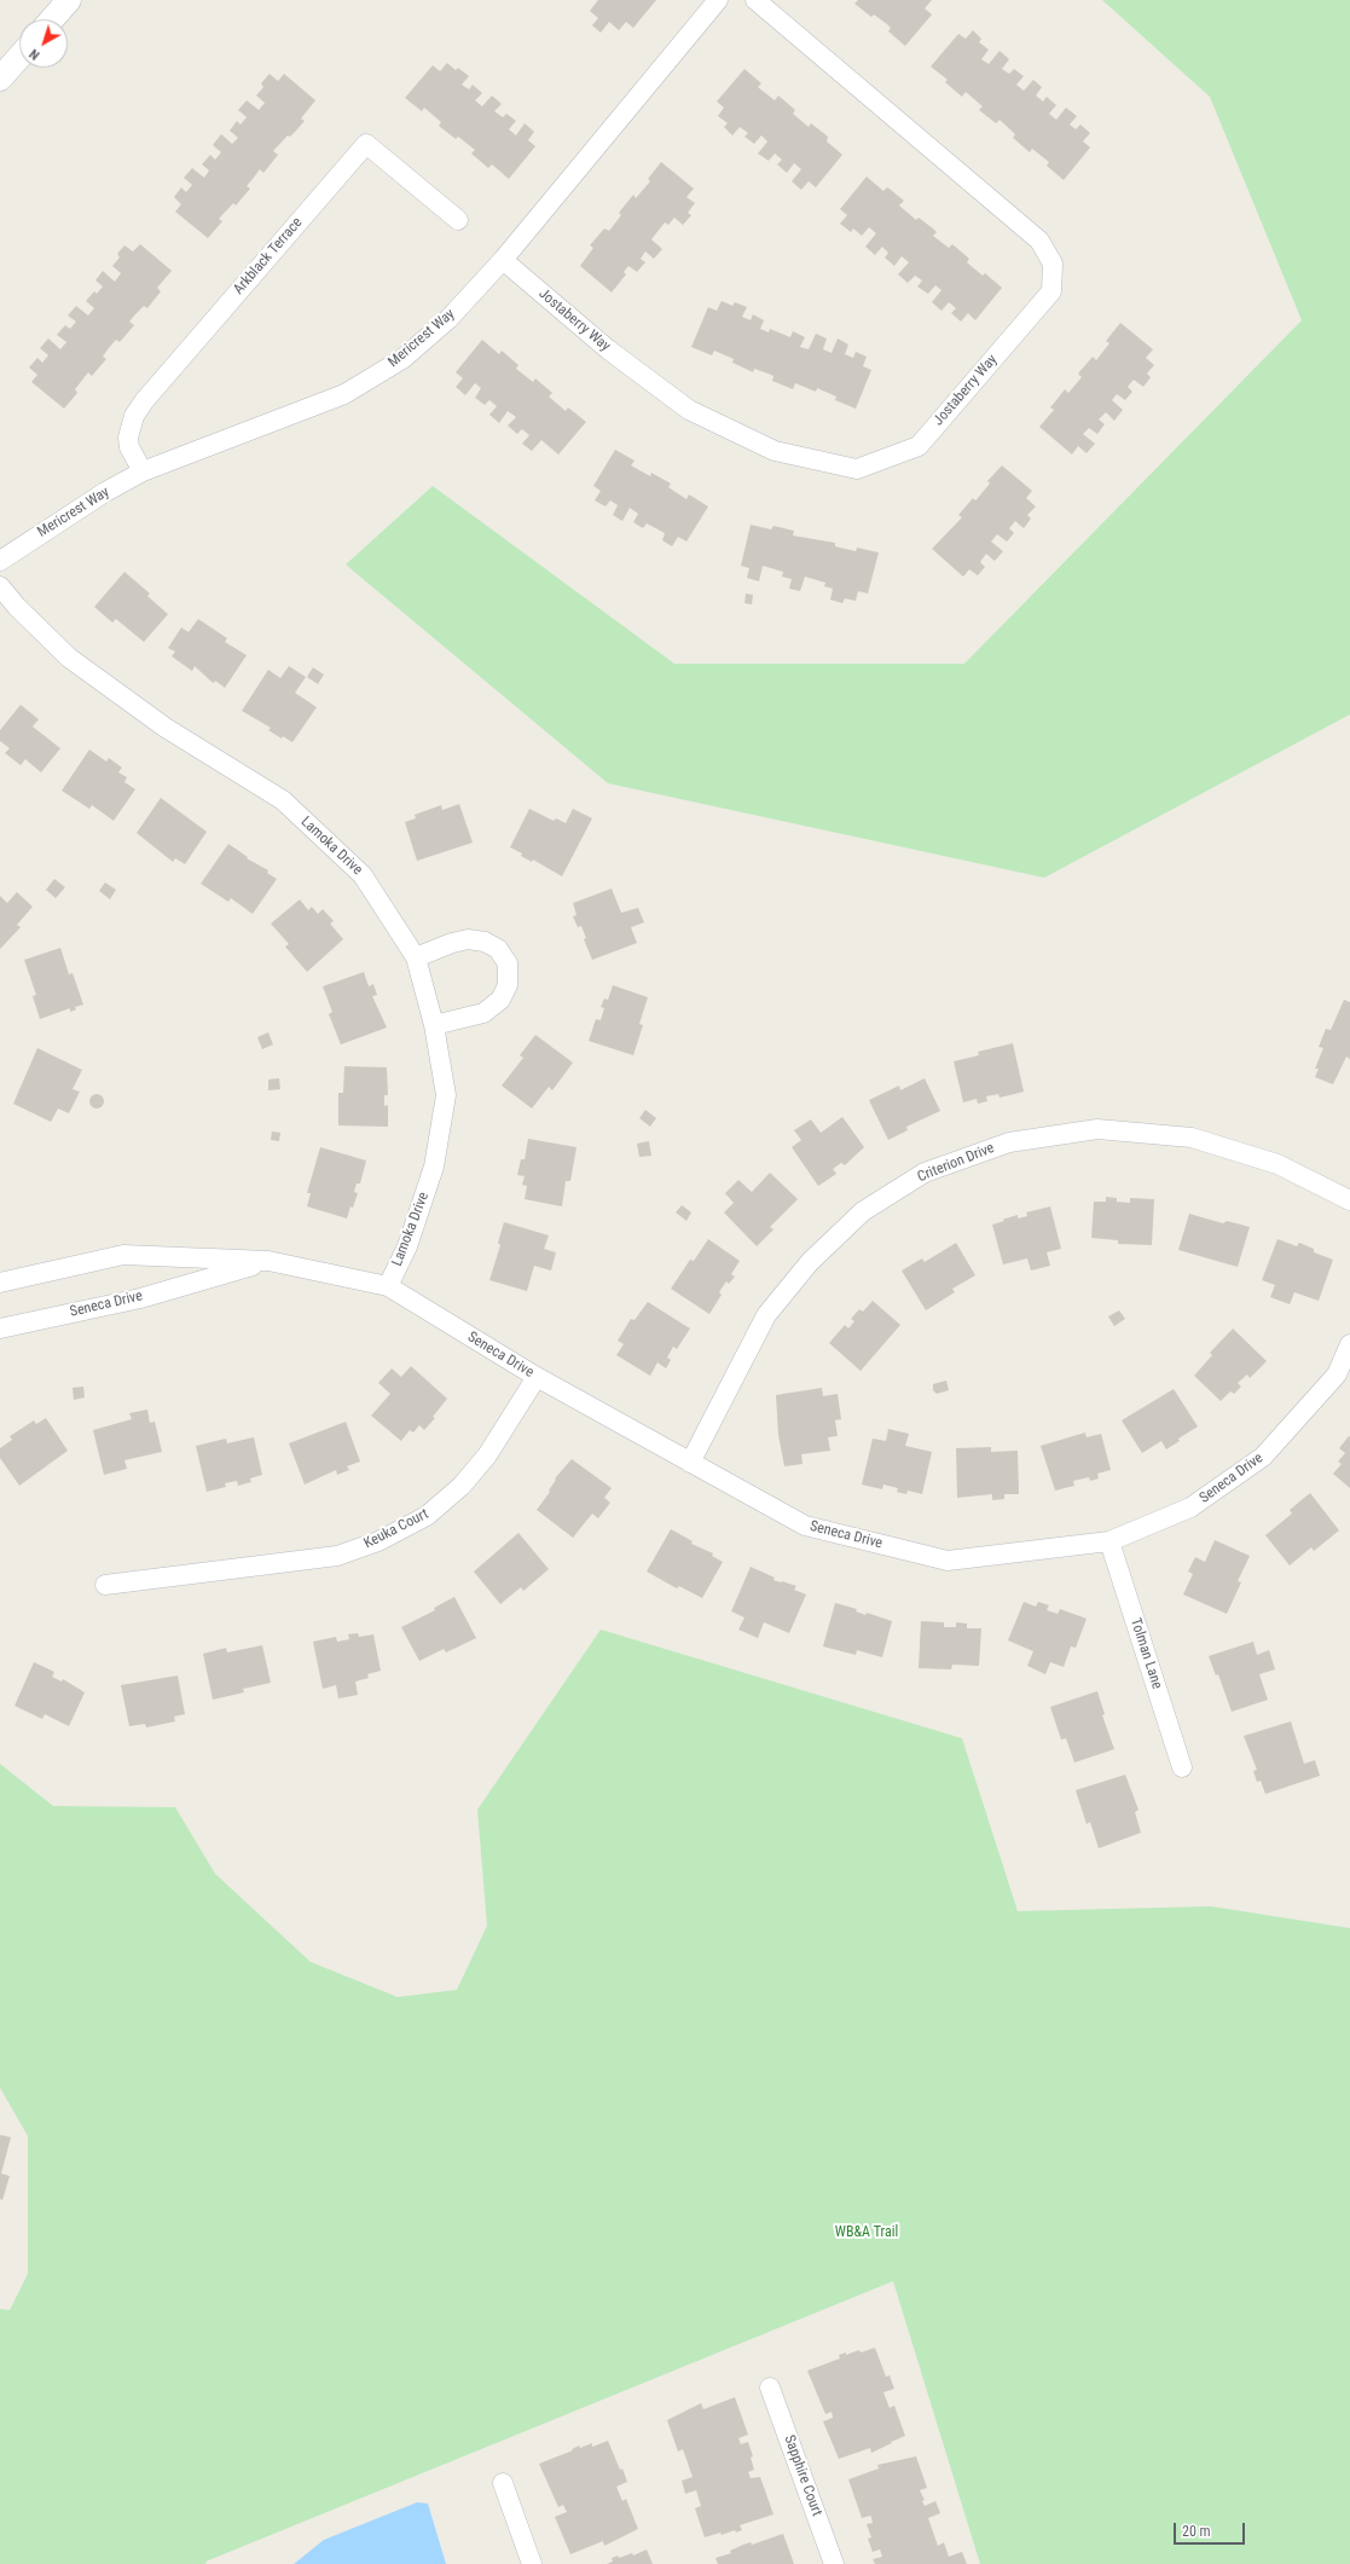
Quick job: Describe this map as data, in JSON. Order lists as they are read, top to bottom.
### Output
{
  "streets": {
    "street": [
      "Arkblack Terrace",
      "Jostaberry Way",
      "Mericrest Way",
      "Lamoka Drive",
      "Criterion Drive",
      "Seneca Drive",
      "Keuka Court",
      "Tolman Lane",
      "Sapphire Court"
    ]
  },
  "crossings": [
    ["Arkblack Terrace", "Mericrest Way"],
    ["Jostaberry Way", "Mericrest Way"],
    ["Lamoka Drive", "Seneca Drive"],
    ["Criterion Drive", "Seneca Drive"],
    ["Seneca Drive", "Keuka Court"],
    ["Seneca Drive", "Tolman Lane"]
  ],
  "parks": ["WB&A Trail"],
  "scale_bar": "20 m",
  "north": "bottom left"
}
